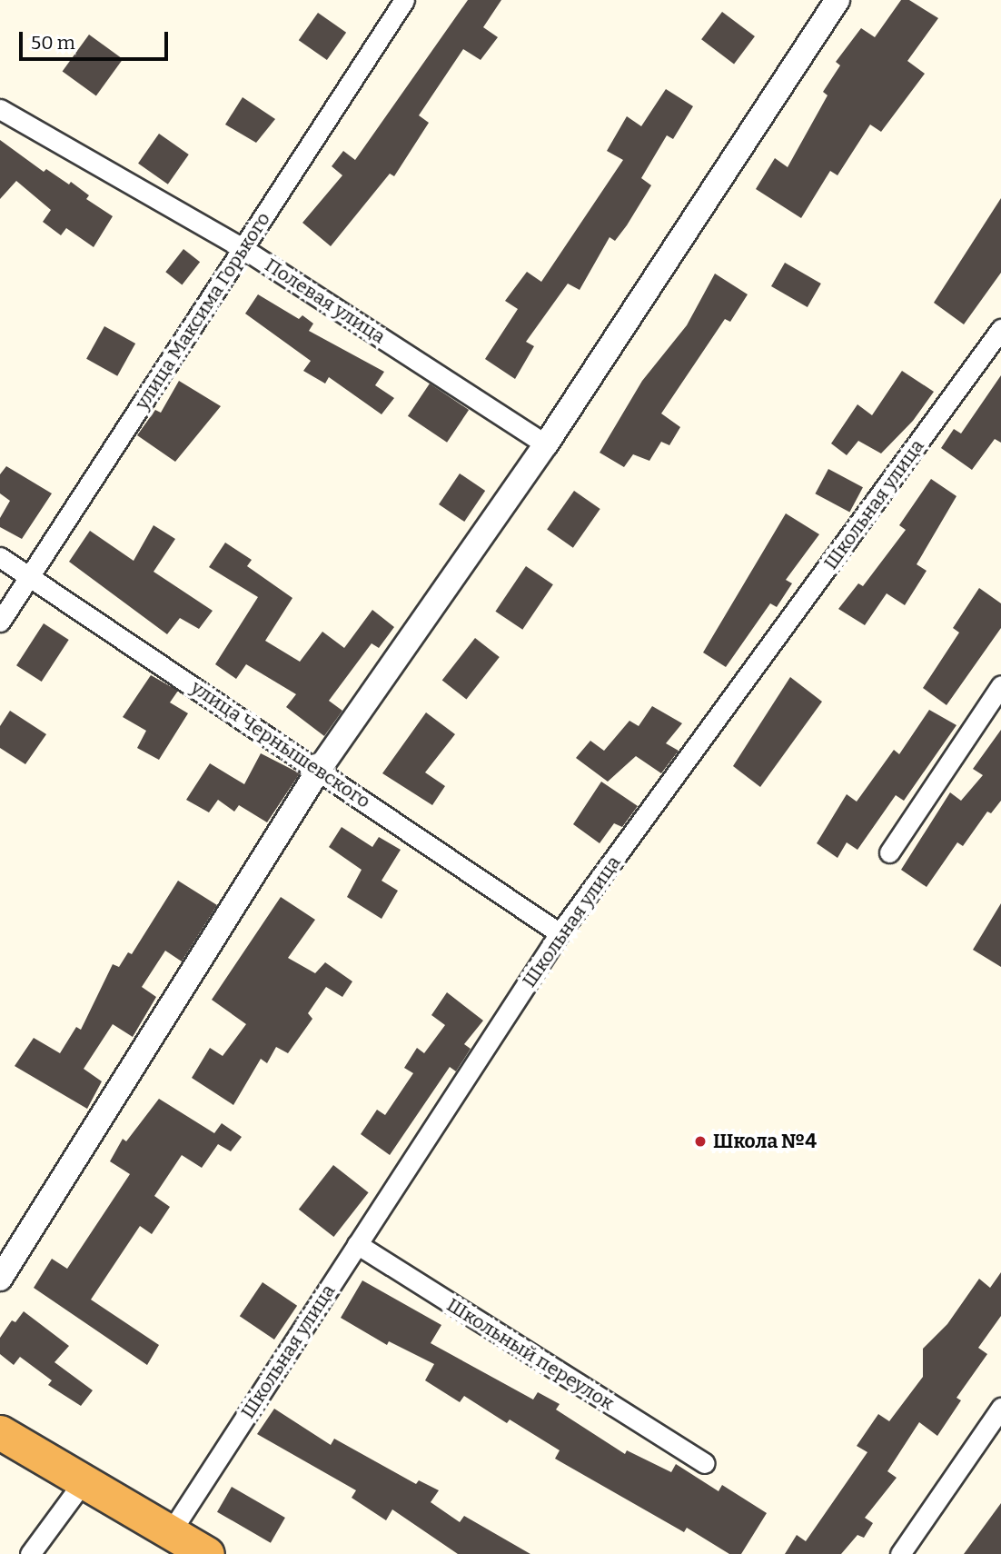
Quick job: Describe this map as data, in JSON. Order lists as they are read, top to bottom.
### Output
{
  "streets": {
    "street": [
      "Полевая улица",
      "улица Максима Горького",
      "Школьная улица",
      "улица Чернышевского",
      "Школьный переулок"
    ]
  },
  "crossings": [
    ["Полевая улица", "улица Максима Горького"],
    ["улица Максима Горького", "улица Чернышевского"],
    ["Школьная улица", "улица Чернышевского"],
    ["Школьная улица", "Школьный переулок"]
  ],
  "places": ["Школа №4"],
  "scale_bar": "50 m"
}
